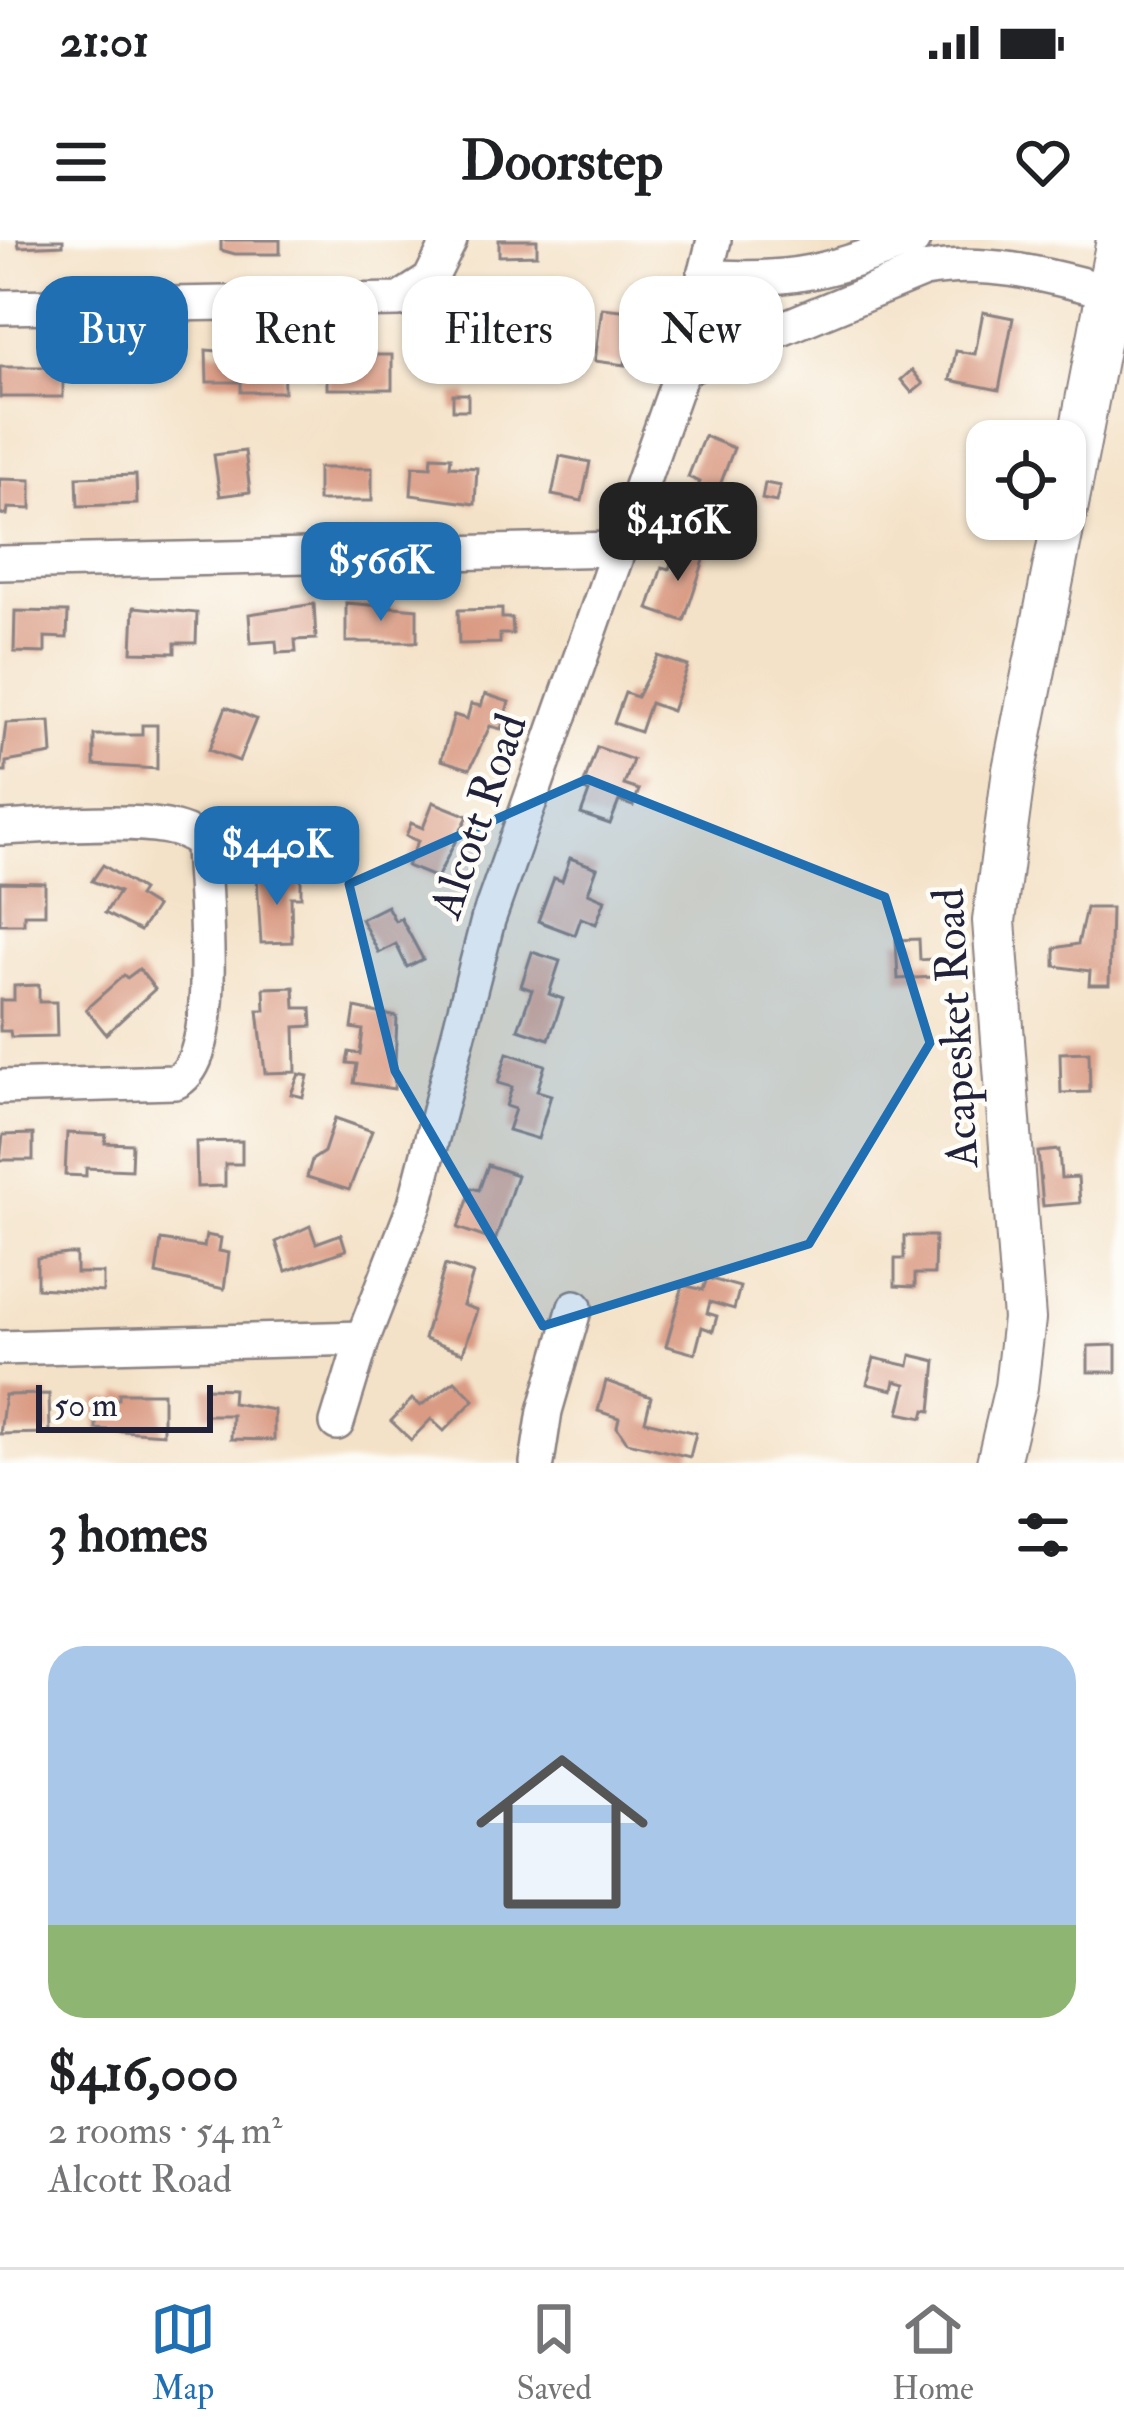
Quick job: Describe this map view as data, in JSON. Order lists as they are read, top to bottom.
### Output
{
  "streets": {
    "main road": ["Acapesket Road"],
    "street": ["Alcott Road"]
  },
  "scale_bar": "50 m",
  "page": {
    "status": "21:01",
    "header": "Doorstep",
    "chip": [
      "Buy",
      "Rent",
      "Filters",
      "New"
    ],
    "price": ["$416K", "$566K", "$440K"],
    "scale": "50 m",
    "heading": "3 homes",
    "list": [
      {
        "name": "$416,000",
        "note": "2 rooms · 54 m² · Alcott Road"
      }
    ],
    "tabs": ["Map", "Saved", "Home"]
  }
}
